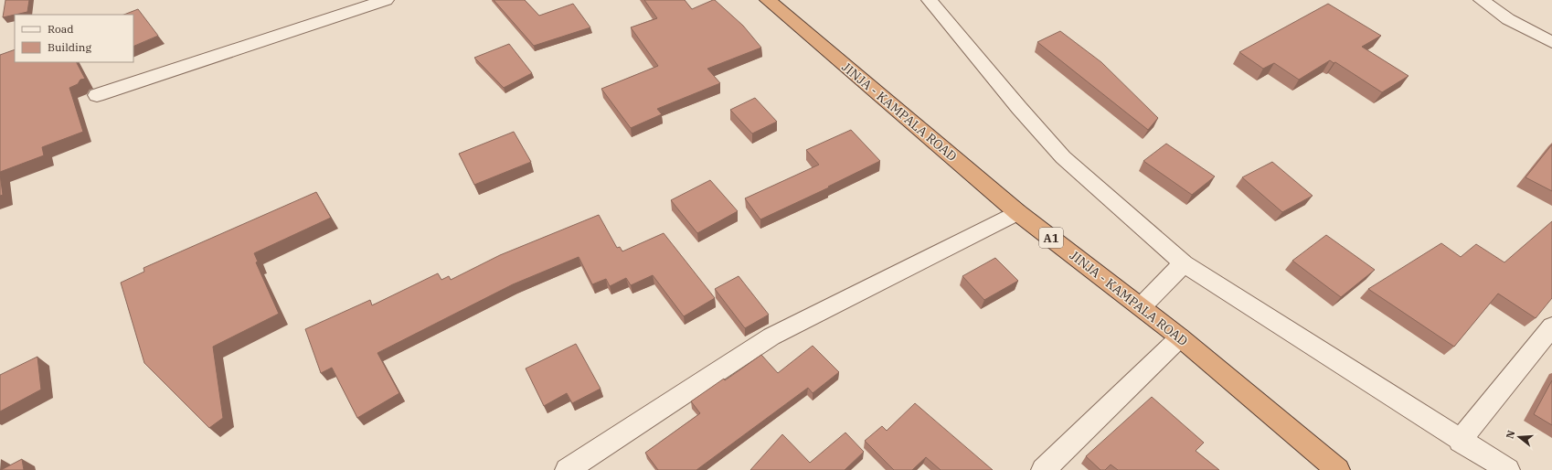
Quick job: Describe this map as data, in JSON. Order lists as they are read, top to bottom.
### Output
{
  "streets": {
    "highway": ["JINJA - KAMPALA ROAD", "A1"]
  },
  "legend": ["Road", "Building"],
  "north": "left"
}
